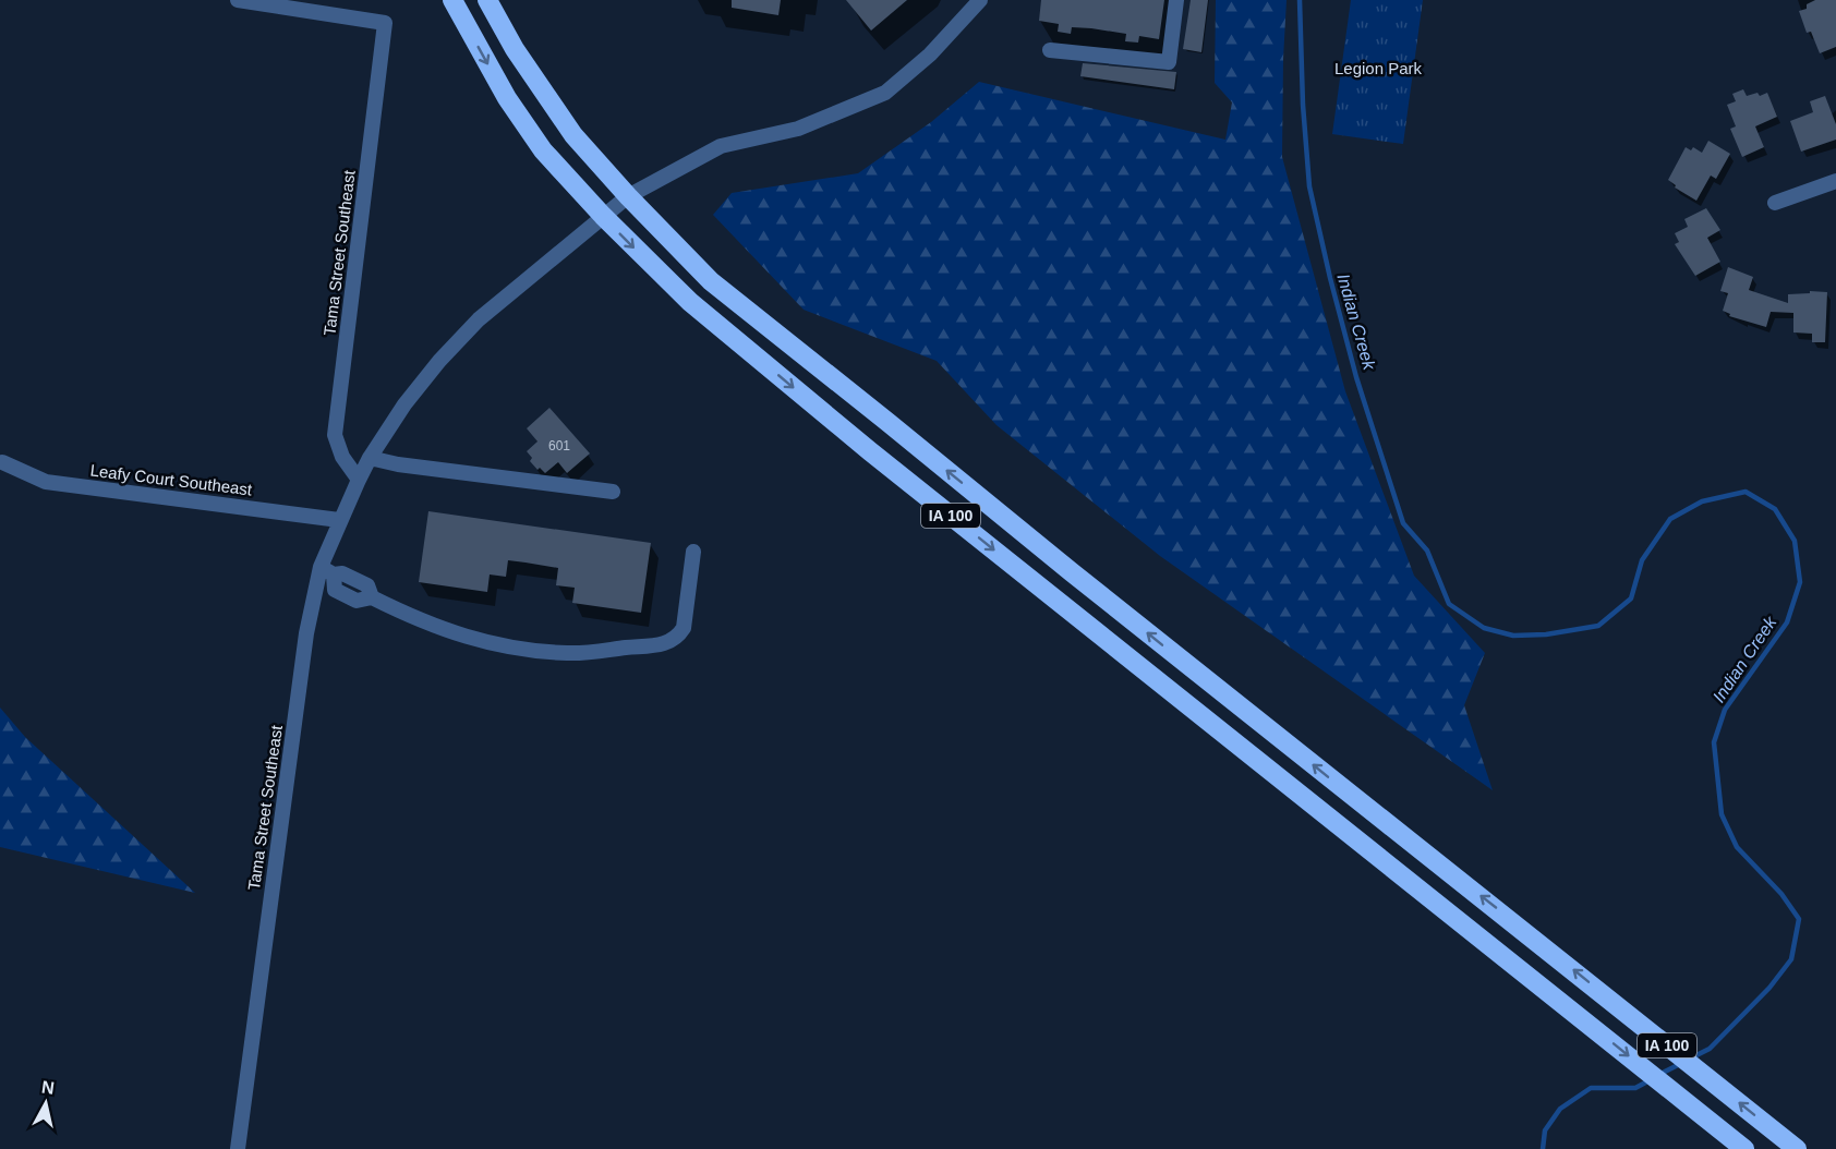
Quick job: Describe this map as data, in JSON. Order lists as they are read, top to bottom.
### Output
{
  "streets": {
    "highway": ["IA 100"],
    "street": ["Tama Street Southeast", "Leafy Court Southeast"]
  },
  "crossings": [
    ["Tama Street Southeast", "Leafy Court Southeast"],
    ["Tama Street Southeast", "IA 100"]
  ],
  "water": ["Indian Creek"],
  "parks": ["Legion Park"],
  "house_numbers": ["601"],
  "north": "top"
}
